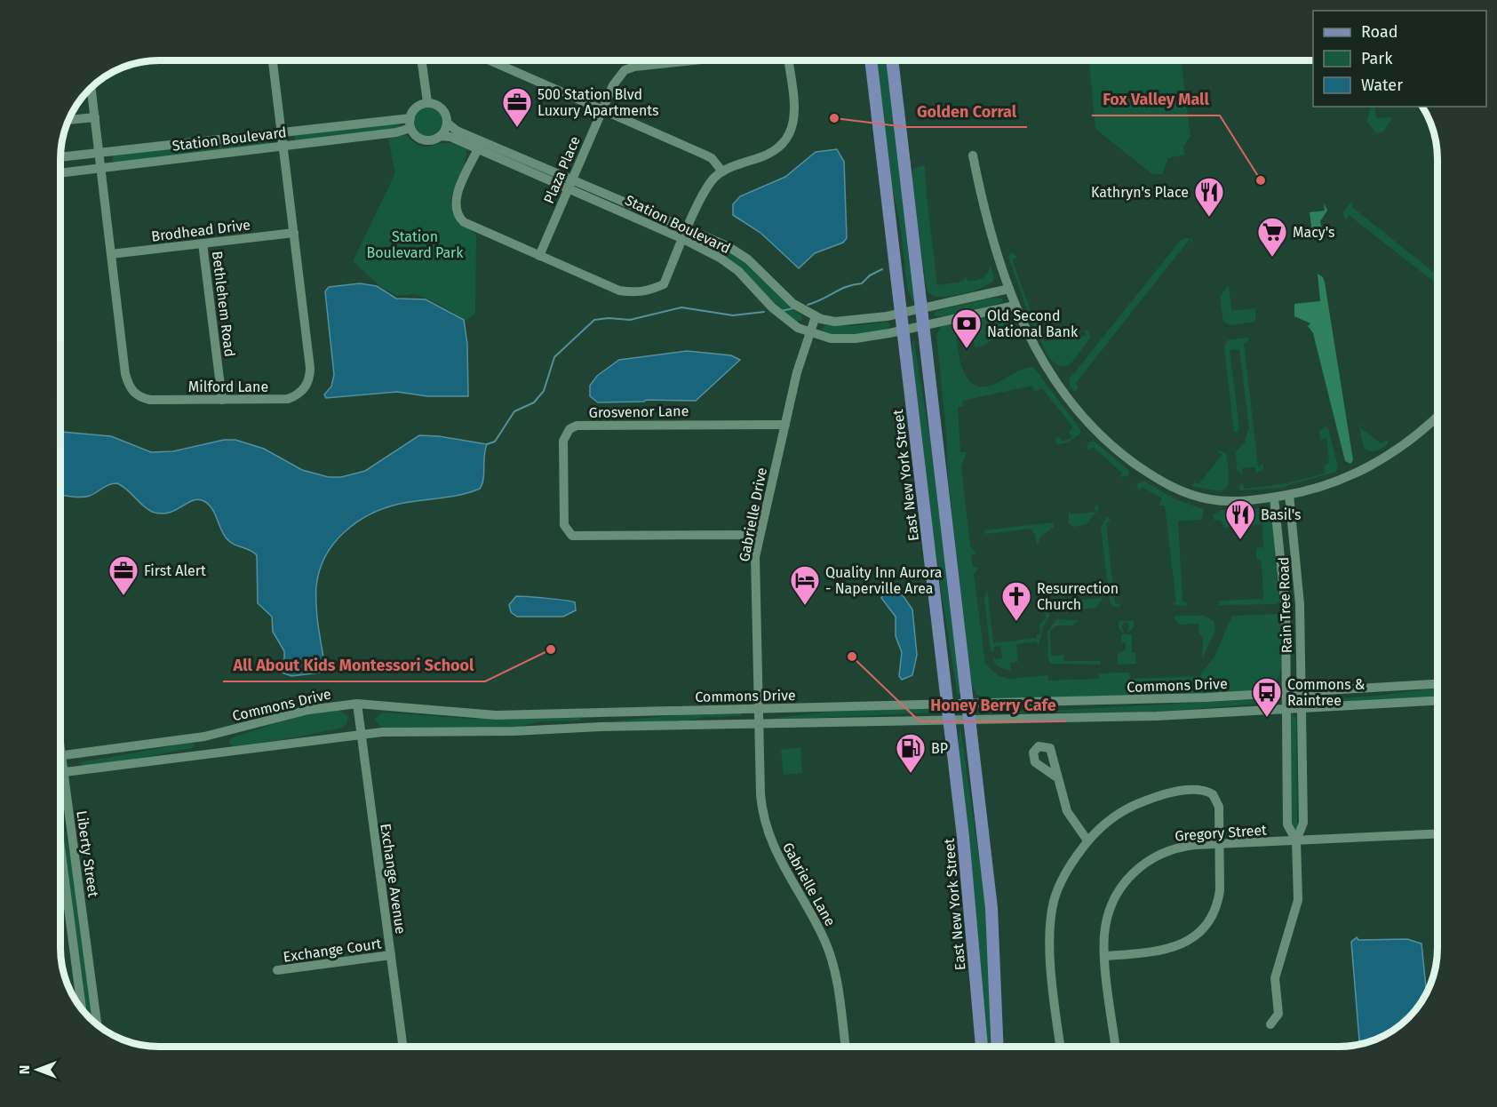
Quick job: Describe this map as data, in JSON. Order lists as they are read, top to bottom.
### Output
{
  "streets": {
    "main road": ["East New York Street"],
    "street": [
      "Station Boulevard",
      "Plaza Place",
      "Brodhead Drive",
      "Bethlehem Road",
      "Milford Lane",
      "Grosvenor Lane",
      "Gabrielle Drive",
      "Rain Tree Road",
      "Commons Drive",
      "Gregory Street",
      "Liberty Street",
      "Exchange Avenue",
      "Gabrielle Lane",
      "Exchange Court"
    ]
  },
  "crossings": [
    ["Station Boulevard", "Plaza Place"],
    ["Station Boulevard", "Milford Lane"],
    ["Station Boulevard", "East New York Street"],
    ["Station Boulevard", "Gabrielle Drive"],
    ["Brodhead Drive", "Bethlehem Road"],
    ["Brodhead Drive", "Milford Lane"],
    ["Bethlehem Road", "Milford Lane"],
    ["Grosvenor Lane", "Gabrielle Drive"],
    ["East New York Street", "Commons Drive"],
    ["Gabrielle Drive", "Commons Drive"],
    ["Gabrielle Drive", "Gabrielle Lane"],
    ["Rain Tree Road", "Commons Drive"],
    ["Rain Tree Road", "Gregory Street"],
    ["Commons Drive", "Liberty Street"],
    ["Commons Drive", "Exchange Avenue"],
    ["Commons Drive", "Gabrielle Lane"],
    ["Exchange Avenue", "Exchange Court"]
  ],
  "parks": ["Station Boulevard Park"],
  "places": {
    "other": [
      "Golden Corral",
      "Fox Valley Mall",
      "All About Kids Montessori School",
      "Honey Berry Cafe"
    ],
    "office": ["500 Station Blvd Luxury Apartments", "First Alert"],
    "restaurant": ["Kathryn's Place", "Basil's"],
    "supermarket": ["Macy's"],
    "bank": ["Old Second National Bank"],
    "hotel": ["Quality Inn Aurora - Naperville Area"],
    "church": ["Resurrection Church"],
    "bus stop": ["Commons & Raintree"],
    "fuel station": ["BP"]
  },
  "legend": ["Road", "Park", "Water"],
  "north": "left"
}
